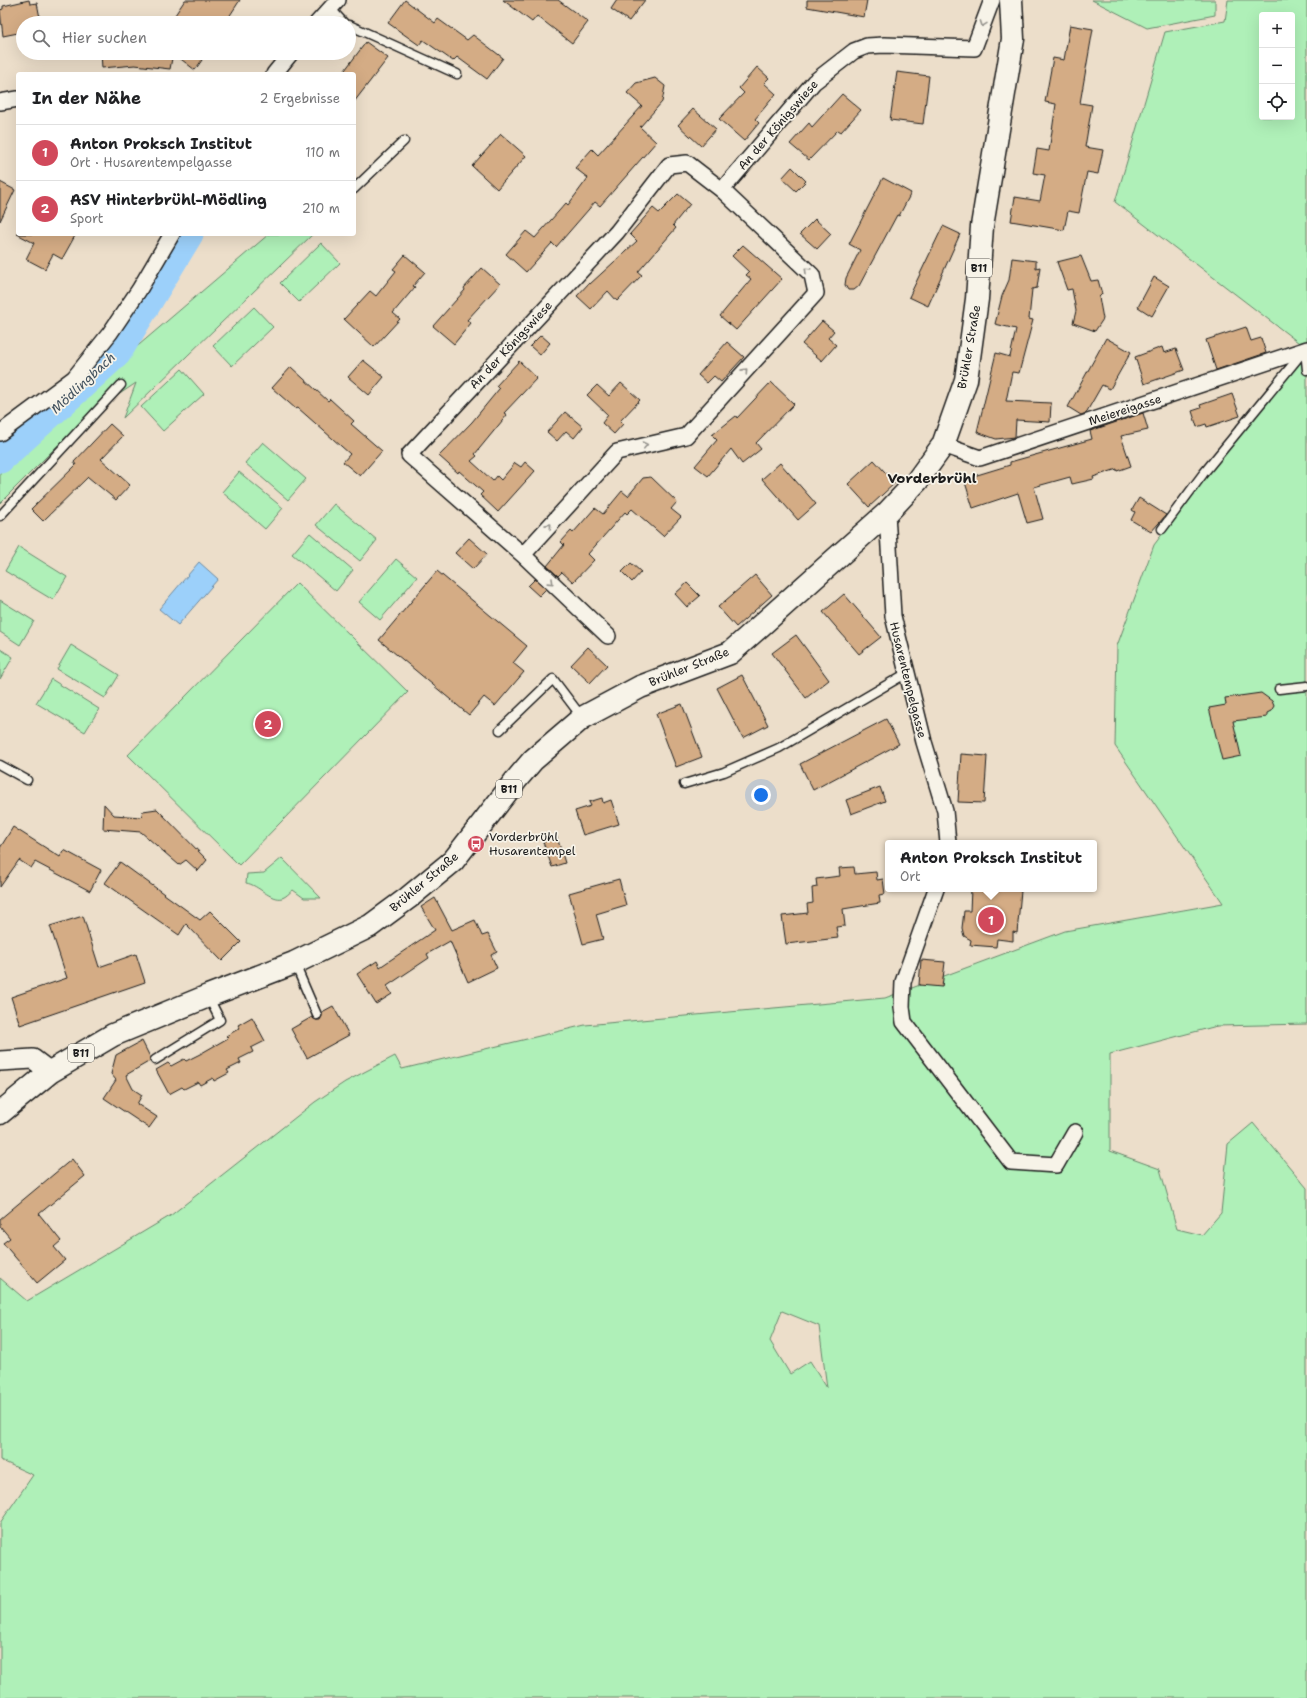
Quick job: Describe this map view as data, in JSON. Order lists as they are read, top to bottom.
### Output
{
  "streets": {
    "main road": ["B11", "Brühler Straße"],
    "street": ["An der Königswiese", "Meiereigasse", "Husarentempelgasse"]
  },
  "crossings": [
    ["B11", "Brühler Straße"],
    ["Brühler Straße", "Meiereigasse"],
    ["Brühler Straße", "Husarentempelgasse"]
  ],
  "districts": ["Vorderbrühl"],
  "water": ["Mödlingbach"],
  "places": {
    "bus stop": ["Vorderbrühl Husarentempel"]
  },
  "page": {
    "map_buttons": ["+", "−"],
    "search": "Hier suchen",
    "heading": ["In der Nähe", "2 Ergebnisse"],
    "list": [
      {
        "mark": "1",
        "name": "Anton Proksch Institut",
        "note": "Ort · Husarentempelgasse",
        "value": "110 m"
      },
      {
        "mark": "2",
        "name": "ASV Hinterbrühl-Mödling",
        "note": "Sport",
        "value": "210 m"
      }
    ],
    "pins": ["2", "1"],
    "popup": ["Anton Proksch Institut", "Ort"]
  }
}
